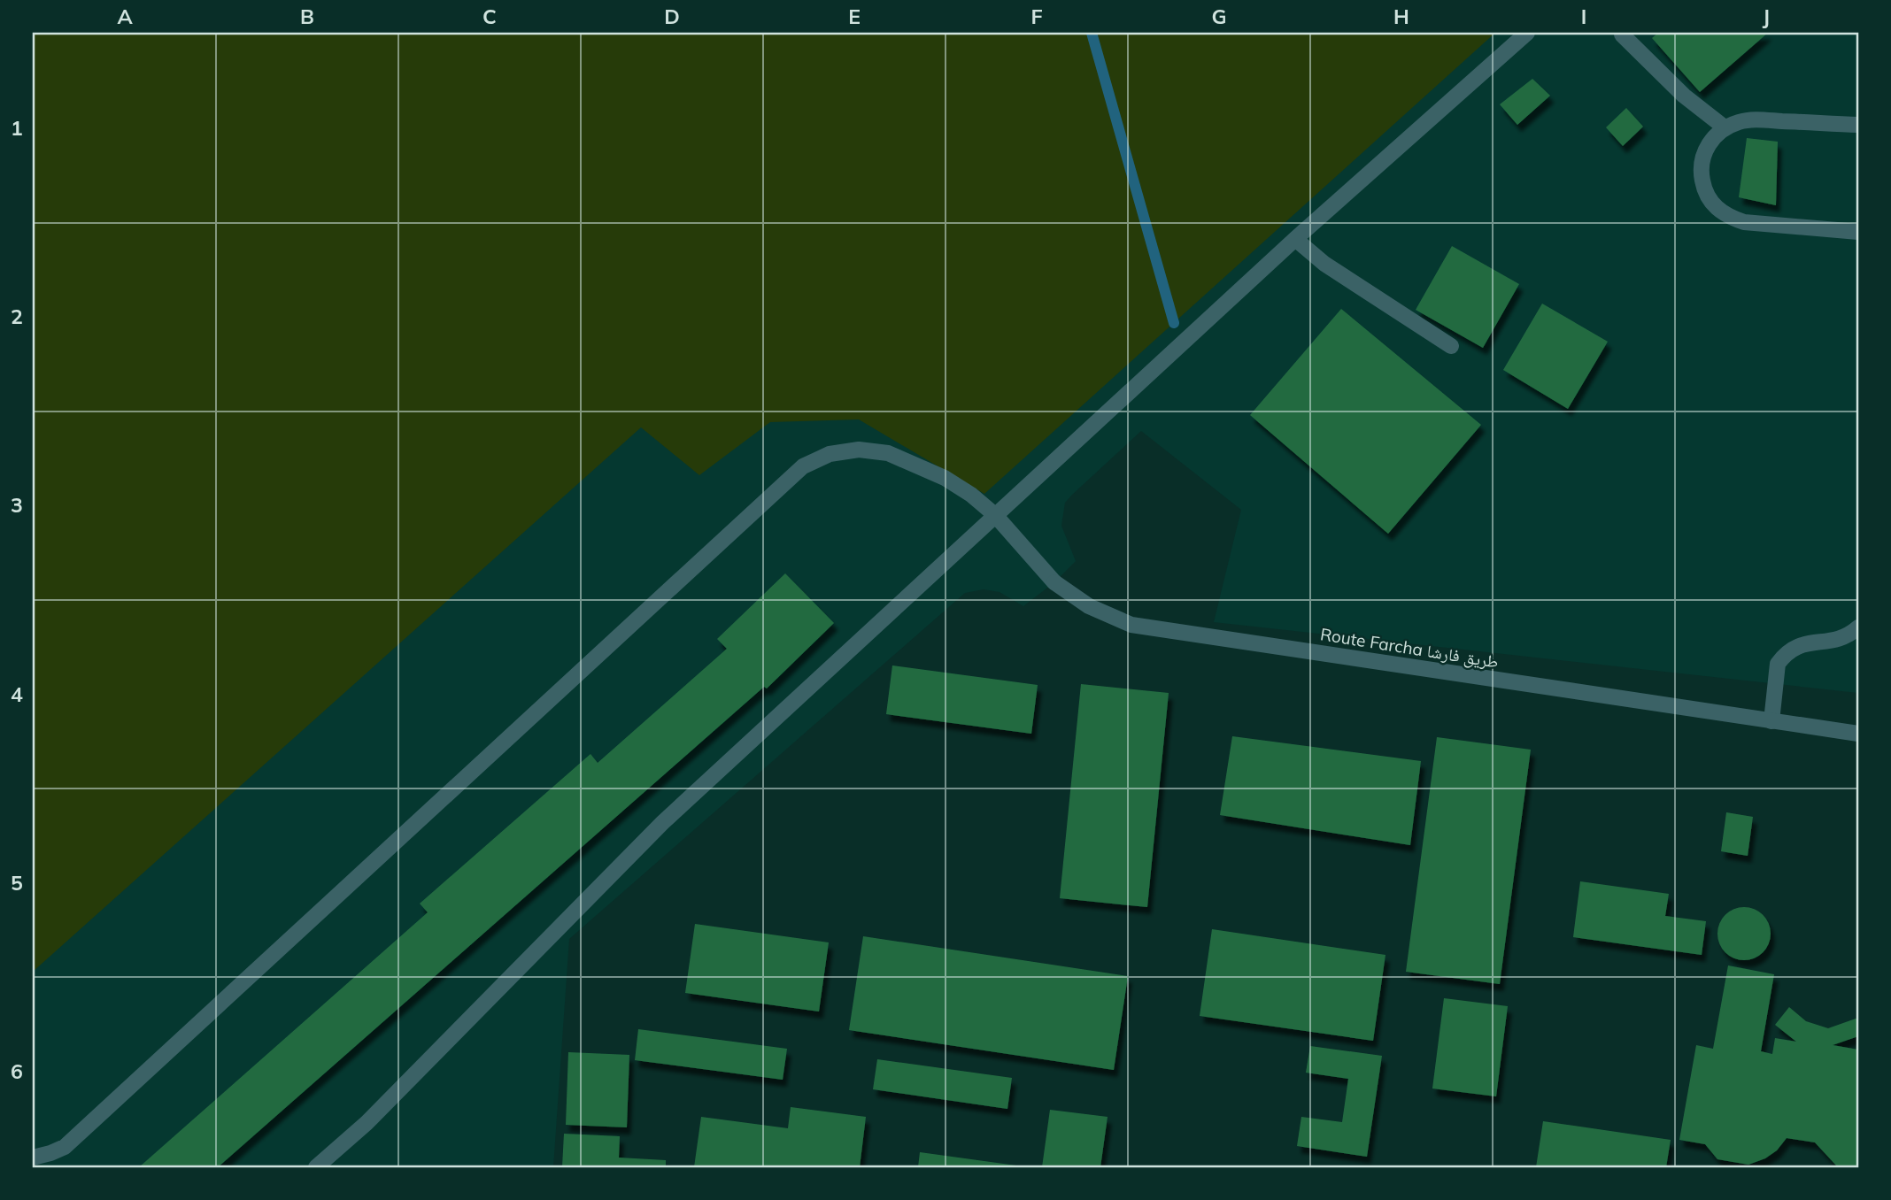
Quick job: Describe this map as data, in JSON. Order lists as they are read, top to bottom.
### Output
{
  "streets": {
    "street": ["Route Farcha طريق فارشا"]
  },
  "grid": {
    "columns": [
      "A",
      "B",
      "C",
      "D",
      "E",
      "F",
      "G",
      "H",
      "I",
      "J"
    ],
    "rows": [
      "1",
      "2",
      "3",
      "4",
      "5",
      "6"
    ]
  }
}
